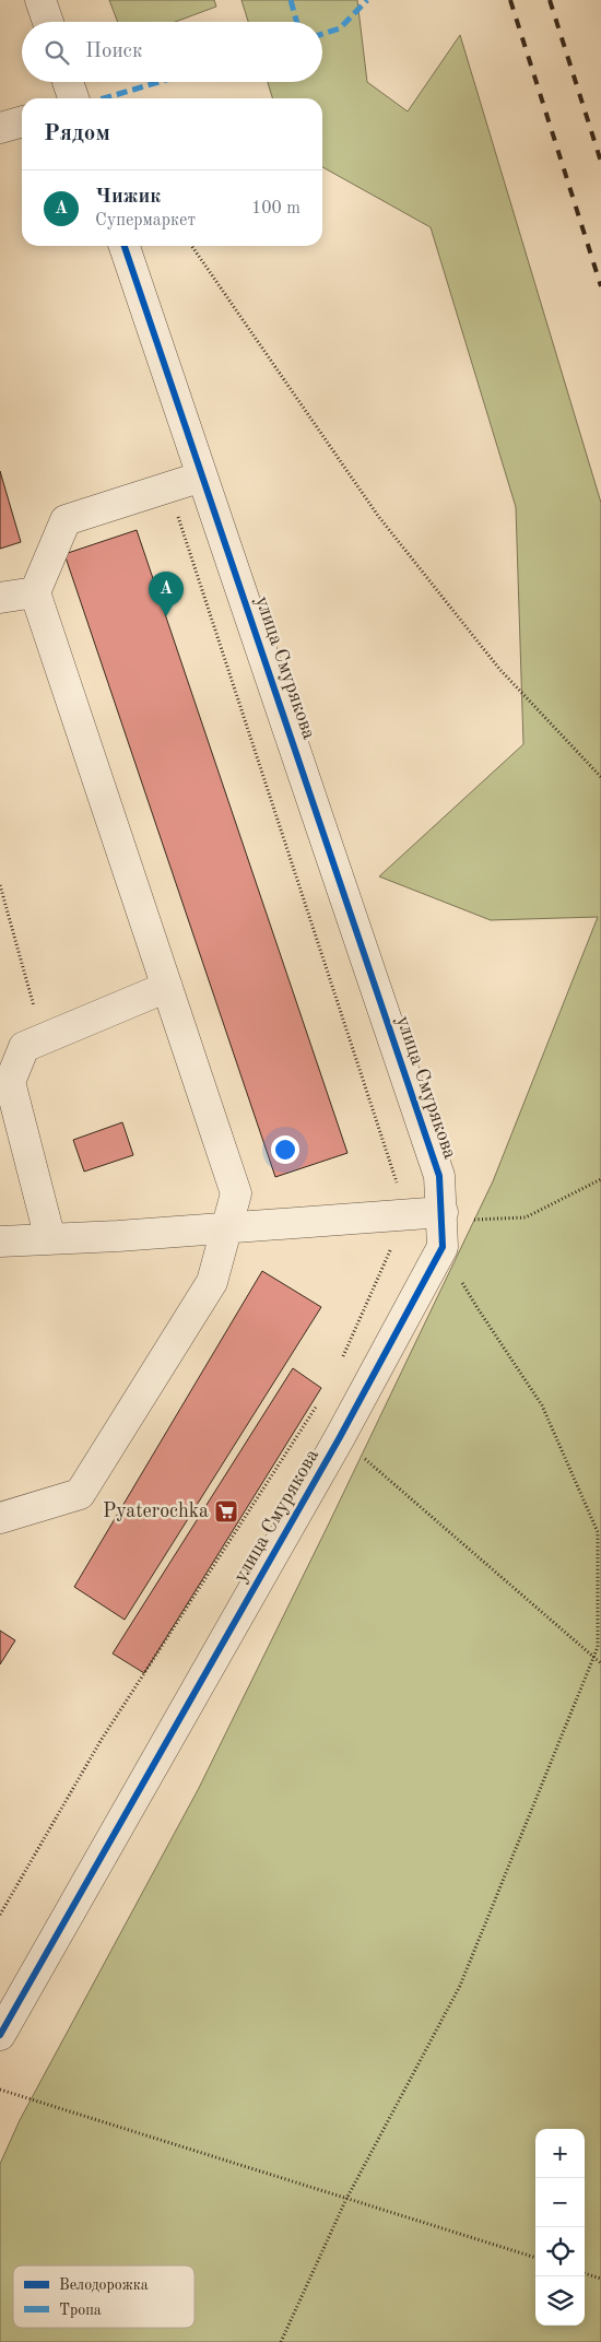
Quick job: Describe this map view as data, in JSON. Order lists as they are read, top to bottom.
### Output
{
  "streets": {
    "street": ["улица Смурякова"]
  },
  "places": {
    "supermarket": ["Pyaterochka"]
  },
  "legend": ["Велодорожка", "Тропа"],
  "page": {
    "search": "Поиск",
    "heading": "Рядом",
    "list": [
      {
        "mark": "A",
        "name": "Чижик",
        "note": "Супермаркет",
        "value": "100 m"
      }
    ],
    "pins": "A",
    "map_buttons": ["+", "−"]
  }
}
